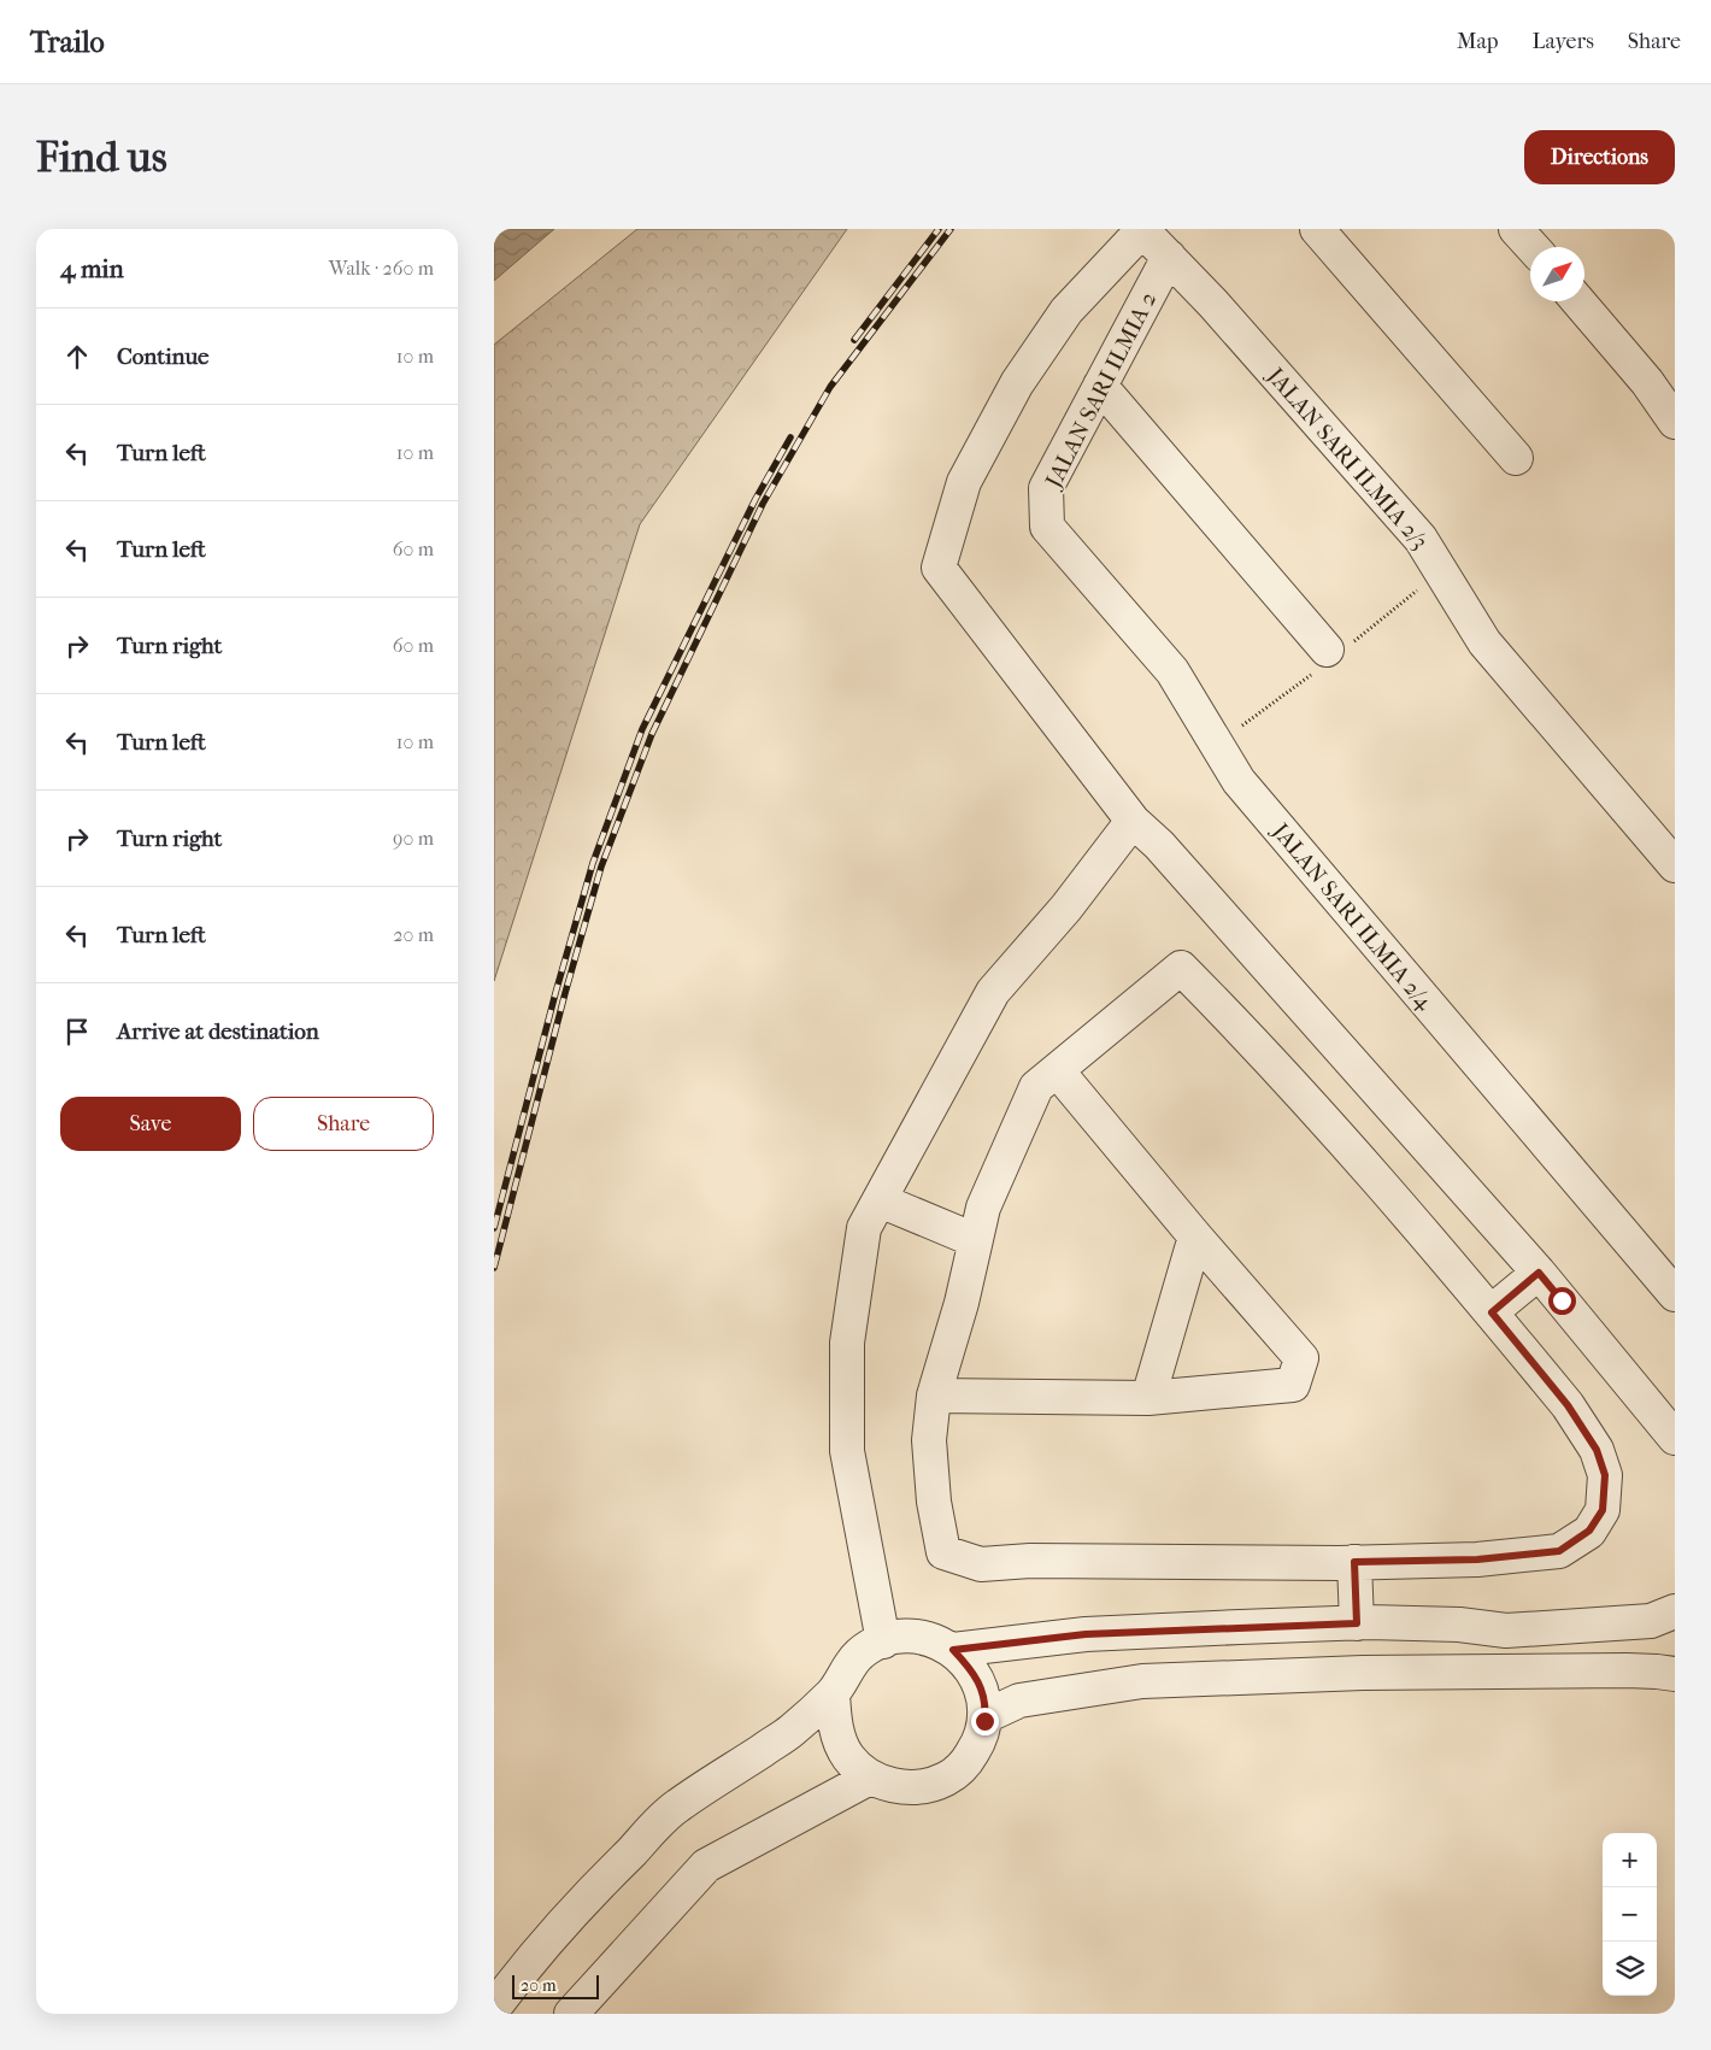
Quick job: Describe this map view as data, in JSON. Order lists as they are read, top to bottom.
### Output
{
  "streets": {
    "street": ["JALAN SARI ILMIA 2", "JALAN SARI ILMIA 2/3", "JALAN SARI ILMIA 2/4"]
  },
  "crossings": [
    ["JALAN SARI ILMIA 2", "JALAN SARI ILMIA 2/3"],
    ["JALAN SARI ILMIA 2", "JALAN SARI ILMIA 2/4"]
  ],
  "scale_bar": "20 m",
  "north": "top right",
  "page": {
    "header": "Trailo",
    "nav": ["Map", "Layers", "Share"],
    "buttons": [
      "Directions",
      ["Save", "Share"]
    ],
    "title": "Find us",
    "heading": ["4 min", "Walk · 260 m"],
    "list": [
      ["Continue", "10 m"],
      ["Turn left", "10 m"],
      ["Turn left", "60 m"],
      ["Turn right", "60 m"],
      ["Turn left", "10 m"],
      ["Turn right", "90 m"],
      ["Turn left", "20 m"],
      "Arrive at destination"
    ],
    "map_buttons": ["+", "−"],
    "scale": "20 m"
  }
}
